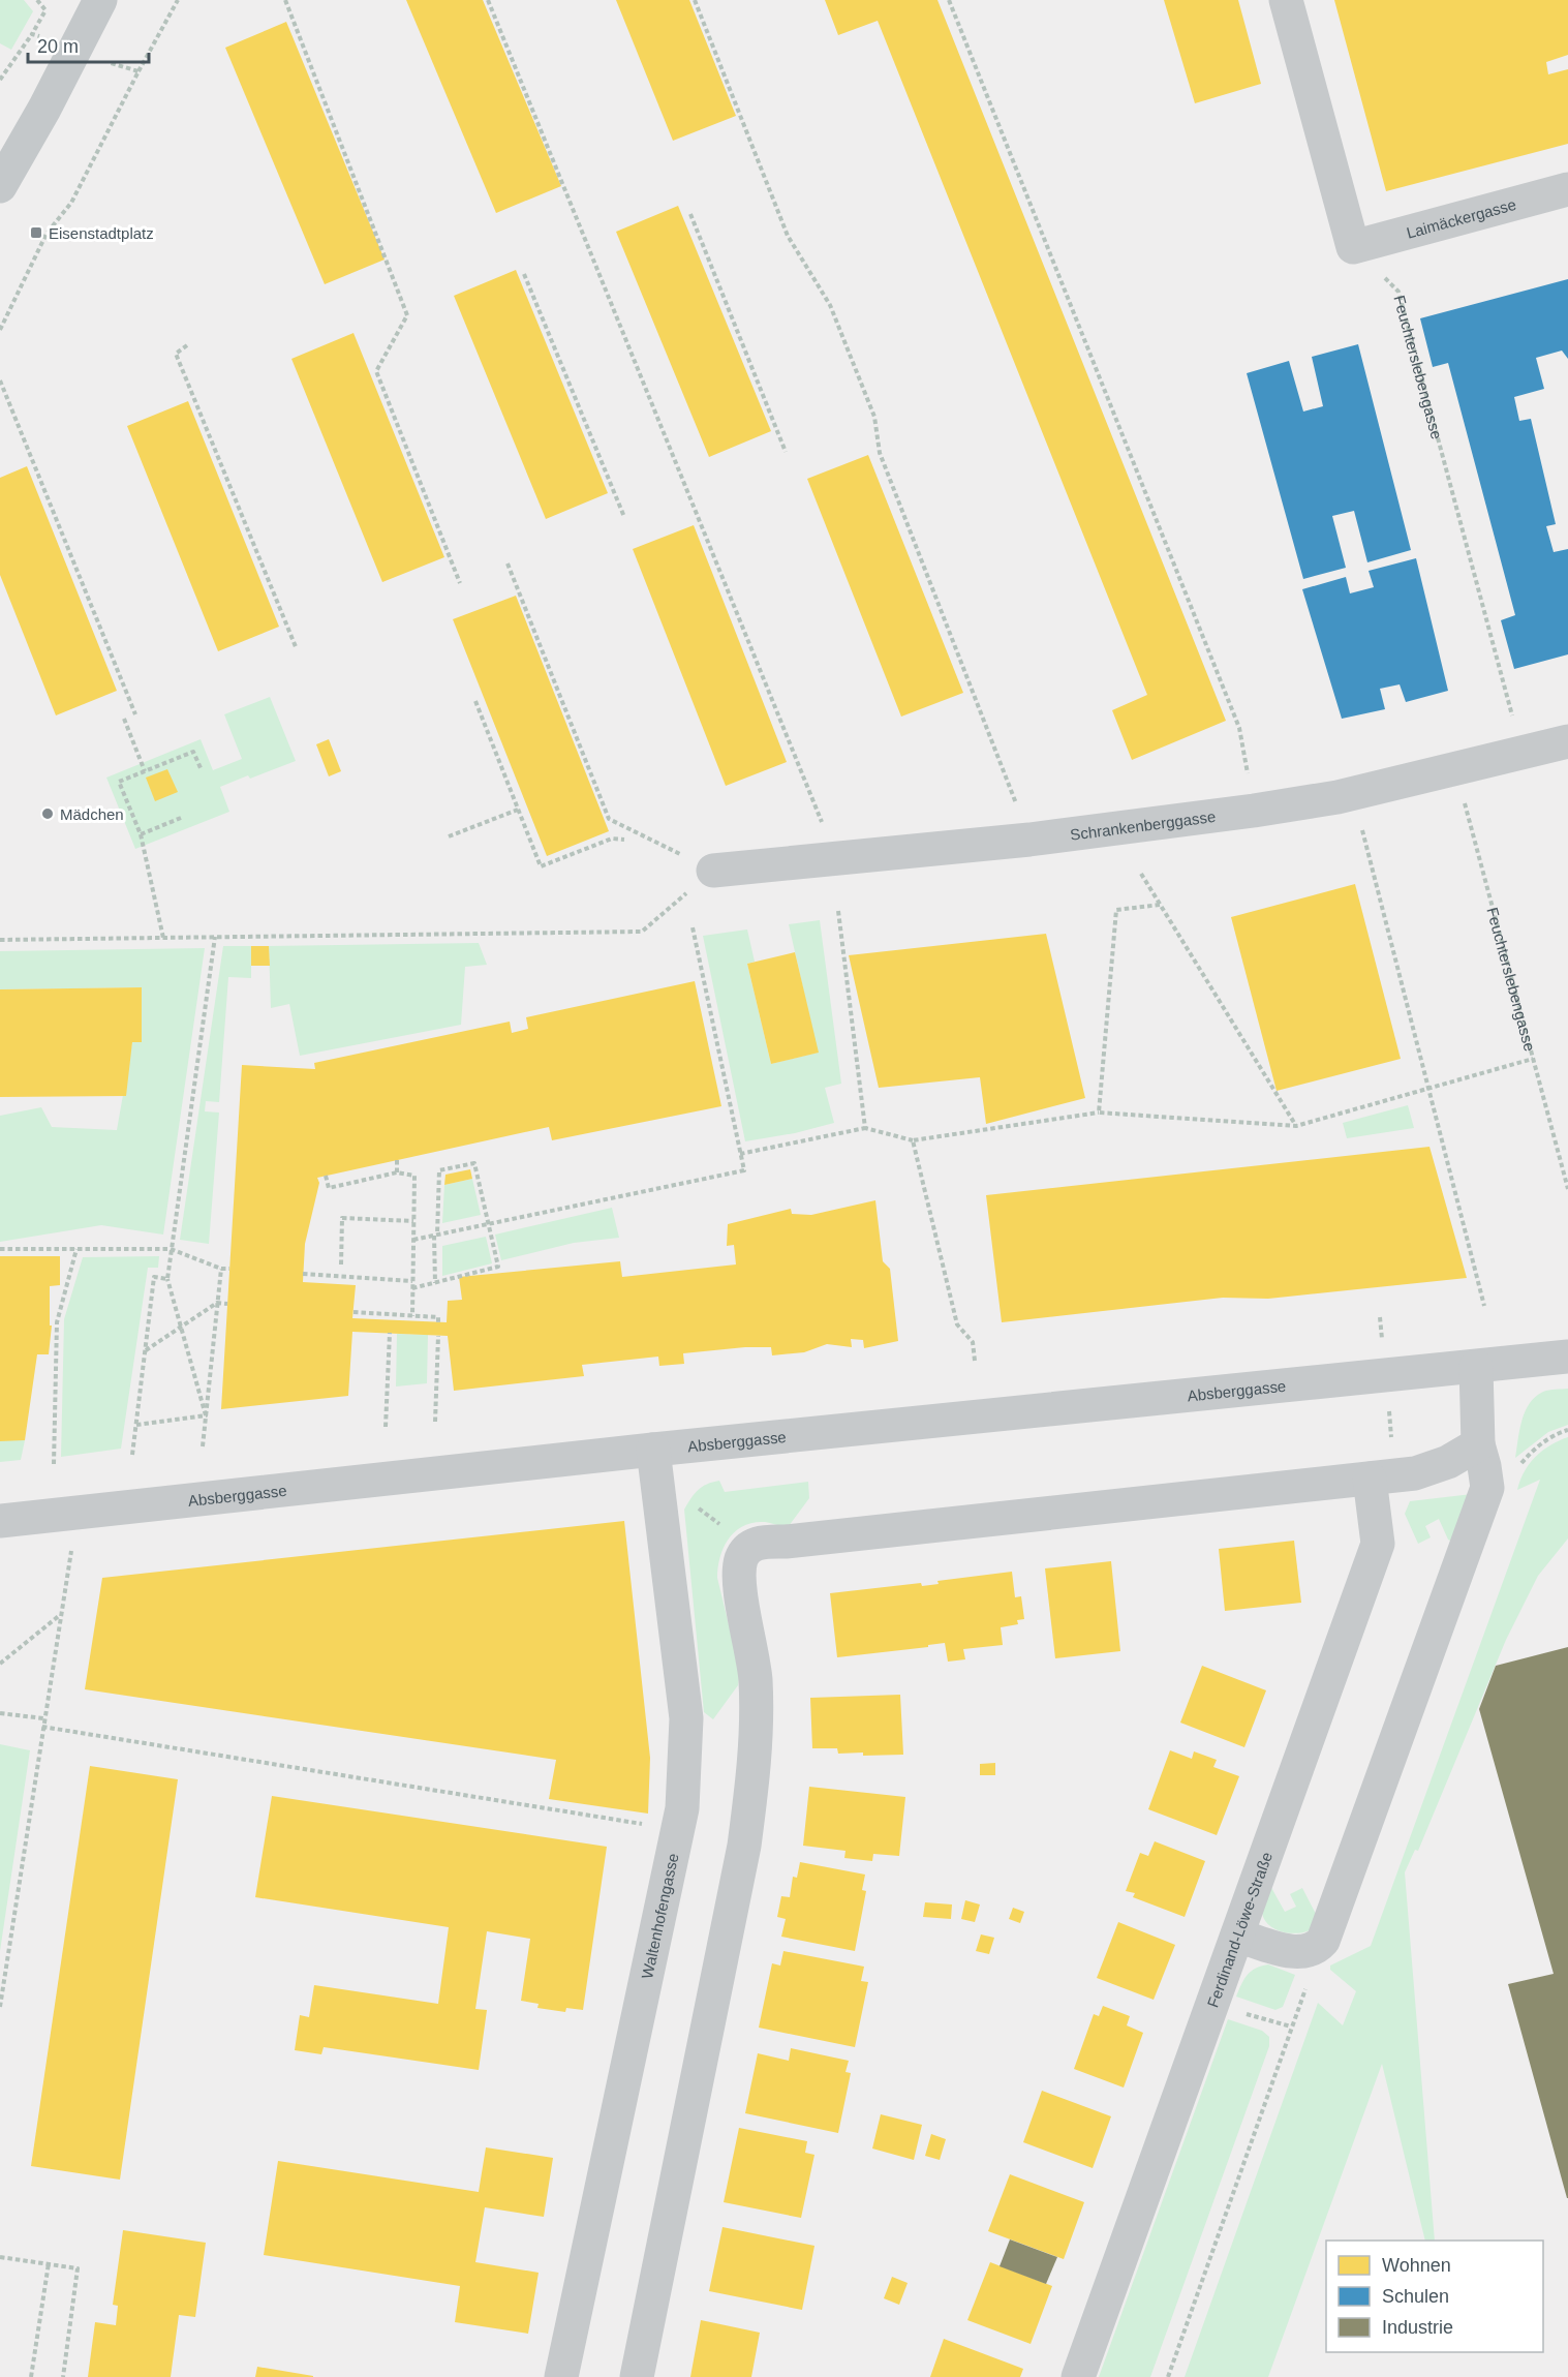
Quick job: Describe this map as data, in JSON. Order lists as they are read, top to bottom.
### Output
{
  "streets": {
    "street": [
      "Laimäckergasse",
      "Schrankenberggasse",
      "Absberggasse",
      "Waltenhofengasse",
      "Ferdinand-Löwe-Straße"
    ],
    "path": ["Feuchterslebengasse"]
  },
  "crossings": [
    ["Laimäckergasse", "Feuchterslebengasse"],
    ["Feuchterslebengasse", "Schrankenberggasse"],
    ["Absberggasse", "Waltenhofengasse"]
  ],
  "places": {
    "transit": ["Eisenstadtplatz"],
    "other": ["Mädchen"]
  },
  "legend": ["Wohnen", "Schulen", "Industrie"],
  "scale_bar": "20 m"
}
